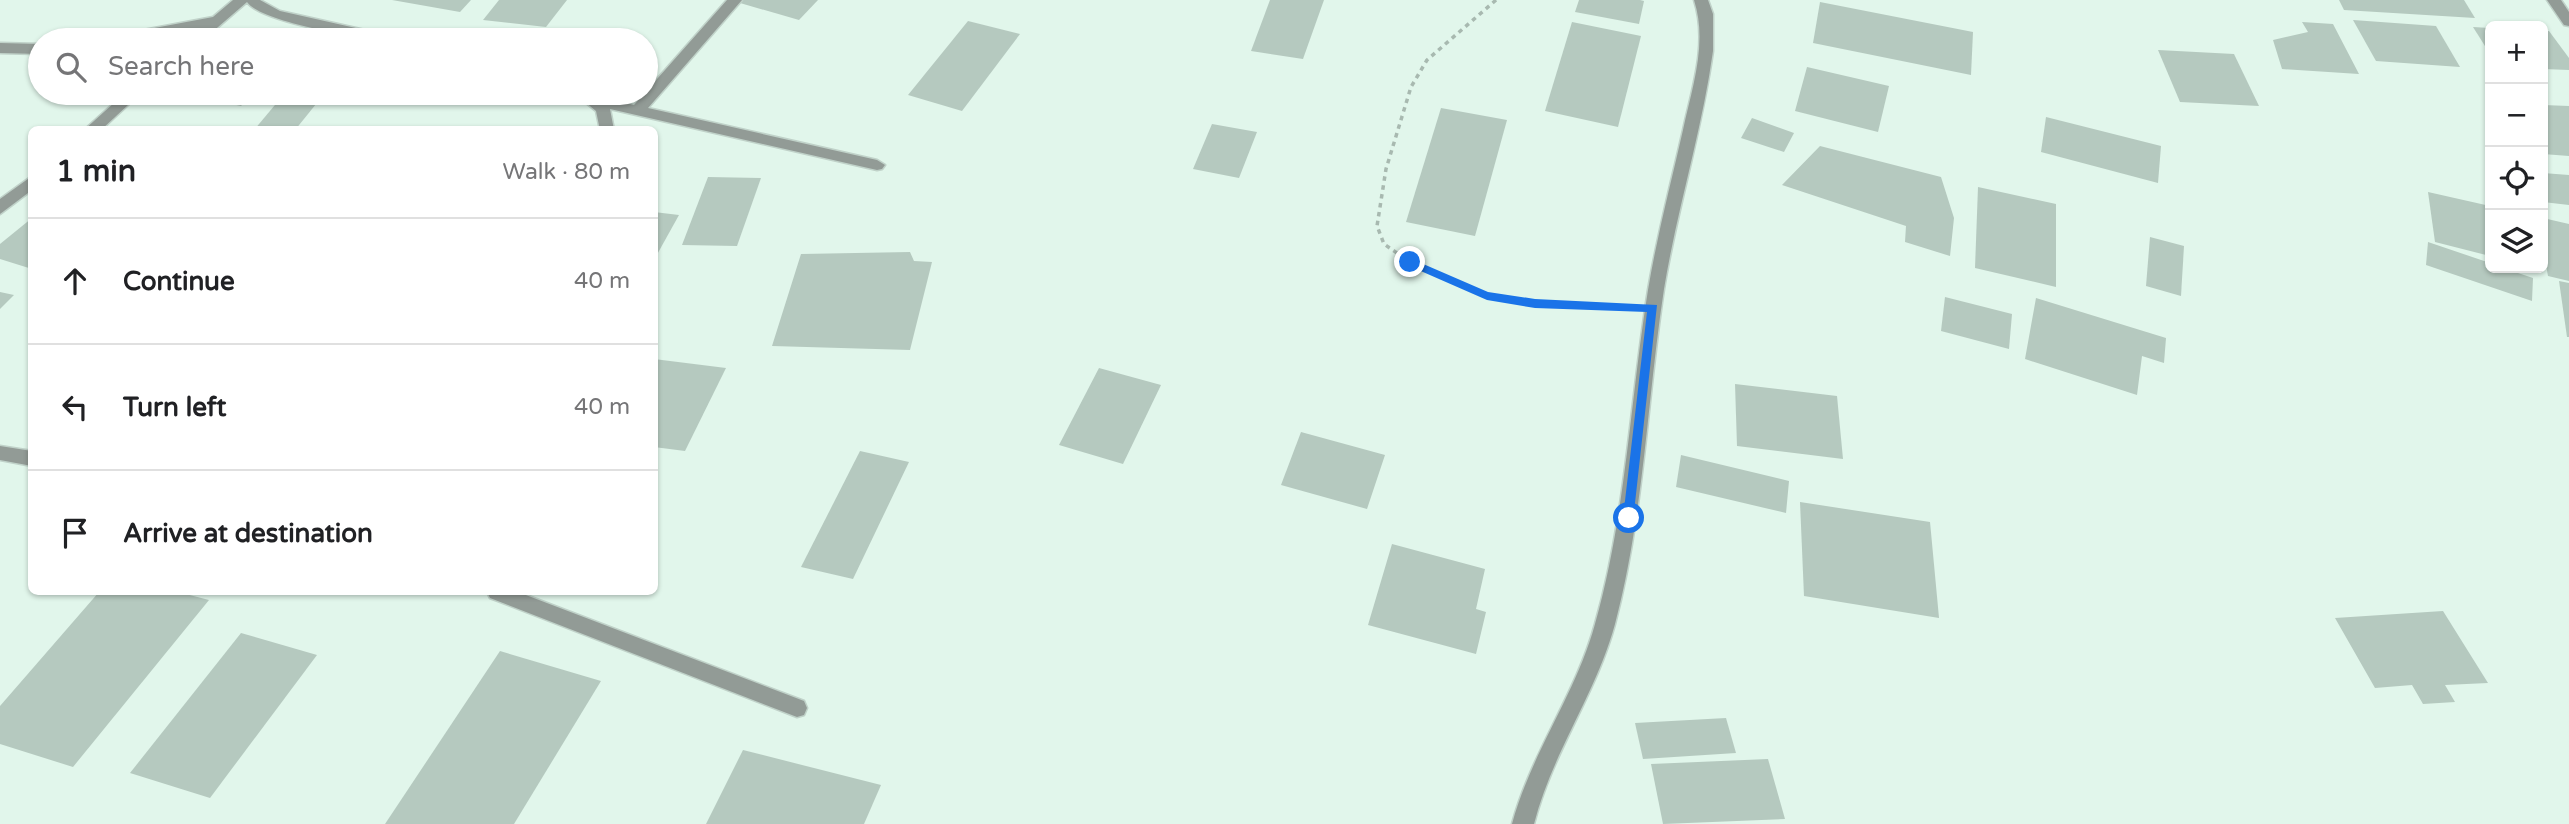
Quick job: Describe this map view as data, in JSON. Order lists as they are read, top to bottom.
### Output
{
  "page": {
    "map_buttons": ["+", "−"],
    "search": "Search here",
    "heading": ["1 min", "Walk · 80 m"],
    "list": [
      ["Continue", "40 m"],
      ["Turn left", "40 m"],
      "Arrive at destination"
    ]
  }
}
